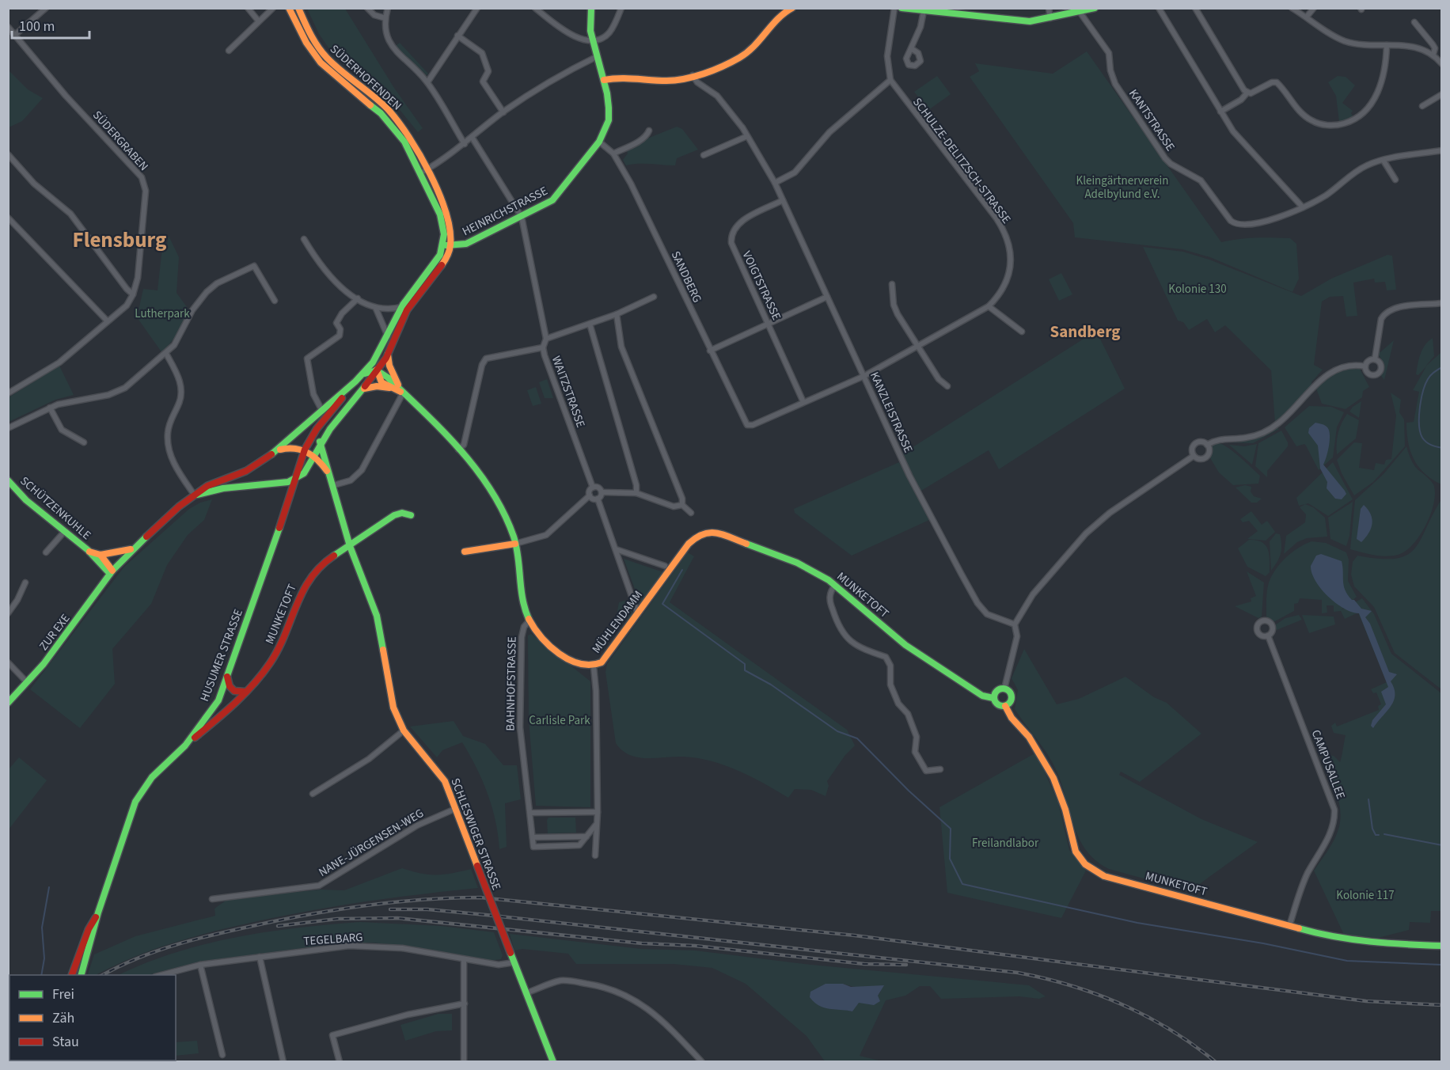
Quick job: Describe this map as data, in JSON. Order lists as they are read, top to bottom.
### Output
{
  "streets": {
    "main road": [
      "SÜDERHOFENDEN",
      "HEINRICHSTRASSE",
      "SCHÜTZENKUHLE",
      "MUNKETOFT",
      "MÜHLENDAMM",
      "ZUR EXE",
      "HUSUMER STRASSE",
      "SCHLESWIGER STRASSE"
    ],
    "street": [
      "KANTSTRASSE",
      "SÜDERGRABEN",
      "SCHULZE-DELITZSCH-STRASSE",
      "SANDBERG",
      "VOIGTSTRASSE",
      "WAITZSTRASSE",
      "KANZLEISTRASSE",
      "BAHNHOFSTRASSE",
      "CAMPUSALLEE",
      "NANE-JÜRGENSEN-WEG",
      "TEGELBARG"
    ]
  },
  "crossings": [
    ["SÜDERHOFENDEN", "HEINRICHSTRASSE"],
    ["SCHULZE-DELITZSCH-STRASSE", "SANDBERG"],
    ["SCHULZE-DELITZSCH-STRASSE", "VOIGTSTRASSE"],
    ["SCHULZE-DELITZSCH-STRASSE", "KANZLEISTRASSE"],
    ["HEINRICHSTRASSE", "SANDBERG"],
    ["VOIGTSTRASSE", "KANZLEISTRASSE"],
    ["SCHÜTZENKUHLE", "ZUR EXE"],
    ["MUNKETOFT", "MÜHLENDAMM"],
    ["MUNKETOFT", "HUSUMER STRASSE"],
    ["MUNKETOFT", "CAMPUSALLEE"],
    ["MUNKETOFT", "SCHLESWIGER STRASSE"],
    ["SCHLESWIGER STRASSE", "NANE-JÜRGENSEN-WEG"],
    ["SCHLESWIGER STRASSE", "TEGELBARG"]
  ],
  "districts": ["Flensburg", "Sandberg"],
  "parks": [
    "Kleingärtnerverein Adelbylund e.V.",
    "Kolonie 130",
    "Lutherpark",
    "Carlisle Park",
    "Freilandlabor",
    "Kolonie 117"
  ],
  "legend": ["Frei", "Zäh", "Stau"],
  "scale_bar": "100 m"
}
